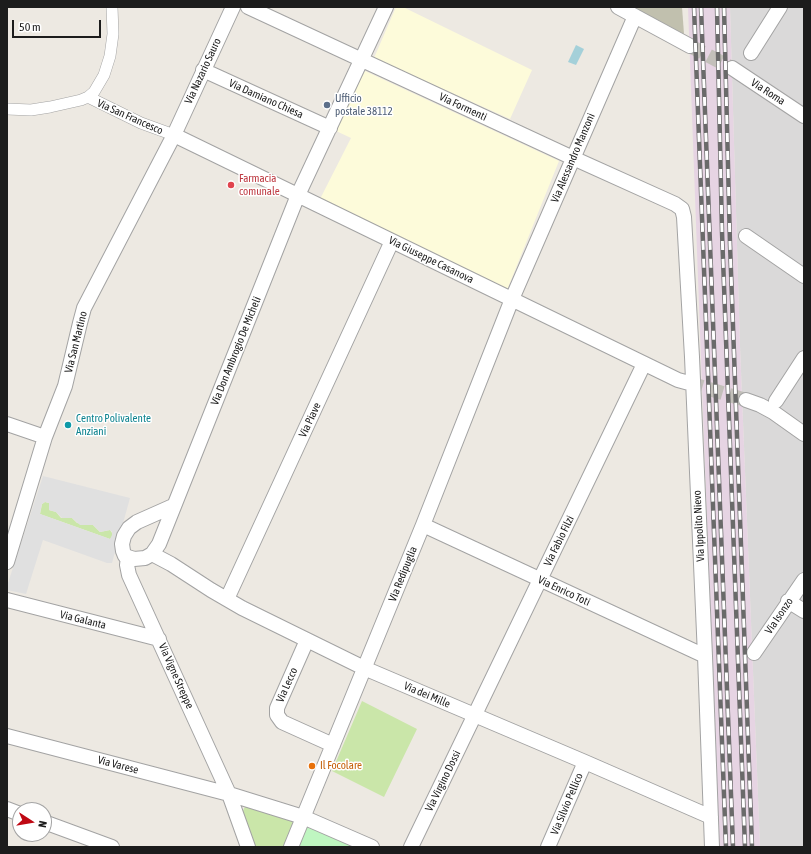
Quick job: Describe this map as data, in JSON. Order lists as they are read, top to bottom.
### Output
{
  "streets": {
    "street": [
      "Via Nazario Sauro",
      "Via Roma",
      "Via Damiano Chiesa",
      "Via Formenti",
      "Via San Francesco",
      "Via Alessandro Manzoni",
      "Via Giuseppe Casanova",
      "Via San Martino",
      "Via Don Ambrogio De Micheli",
      "Via Piave",
      "Via Ippolito Nievo",
      "Via Fabio Filzi",
      "Via Redipuglia",
      "Via Enrico Toti",
      "Via Isonzo",
      "Via Galanta",
      "Via Vigne Streppe",
      "Via Lecco",
      "Via dei Mille",
      "Via Varese",
      "Via Virgino Dossi",
      "Via Silvio Pellico"
    ]
  },
  "crossings": [
    ["Via Nazario Sauro", "Via Damiano Chiesa"],
    ["Via Nazario Sauro", "Via San Francesco"],
    ["Via Nazario Sauro", "Via Giuseppe Casanova"],
    ["Via Nazario Sauro", "Via San Martino"],
    ["Via Damiano Chiesa", "Via Don Ambrogio De Micheli"],
    ["Via Formenti", "Via Alessandro Manzoni"],
    ["Via Formenti", "Via Don Ambrogio De Micheli"],
    ["Via Formenti", "Via Ippolito Nievo"],
    ["Via San Francesco", "Via Giuseppe Casanova"],
    ["Via San Francesco", "Via San Martino"],
    ["Via Alessandro Manzoni", "Via Giuseppe Casanova"],
    ["Via Alessandro Manzoni", "Via Redipuglia"],
    ["Via Giuseppe Casanova", "Via San Martino"],
    ["Via Giuseppe Casanova", "Via Don Ambrogio De Micheli"],
    ["Via Giuseppe Casanova", "Via Piave"],
    ["Via Giuseppe Casanova", "Via Redipuglia"],
    ["Via Don Ambrogio De Micheli", "Via dei Mille"],
    ["Via Piave", "Via dei Mille"],
    ["Via Ippolito Nievo", "Via Enrico Toti"],
    ["Via Ippolito Nievo", "Via dei Mille"],
    ["Via Fabio Filzi", "Via Enrico Toti"],
    ["Via Fabio Filzi", "Via dei Mille"],
    ["Via Fabio Filzi", "Via Virgino Dossi"],
    ["Via Redipuglia", "Via Enrico Toti"],
    ["Via Redipuglia", "Via Lecco"],
    ["Via Redipuglia", "Via dei Mille"],
    ["Via Redipuglia", "Via Varese"],
    ["Via Galanta", "Via Vigne Streppe"],
    ["Via Vigne Streppe", "Via Varese"],
    ["Via Lecco", "Via dei Mille"],
    ["Via dei Mille", "Via Virgino Dossi"],
    ["Via dei Mille", "Via Silvio Pellico"]
  ],
  "places": [
    "Ufficio postale 38112",
    "Farmacia comunale",
    "Centro Polivalente Anziani",
    "Il Focolare"
  ],
  "scale_bar": "50 m",
  "north": "right"
}
